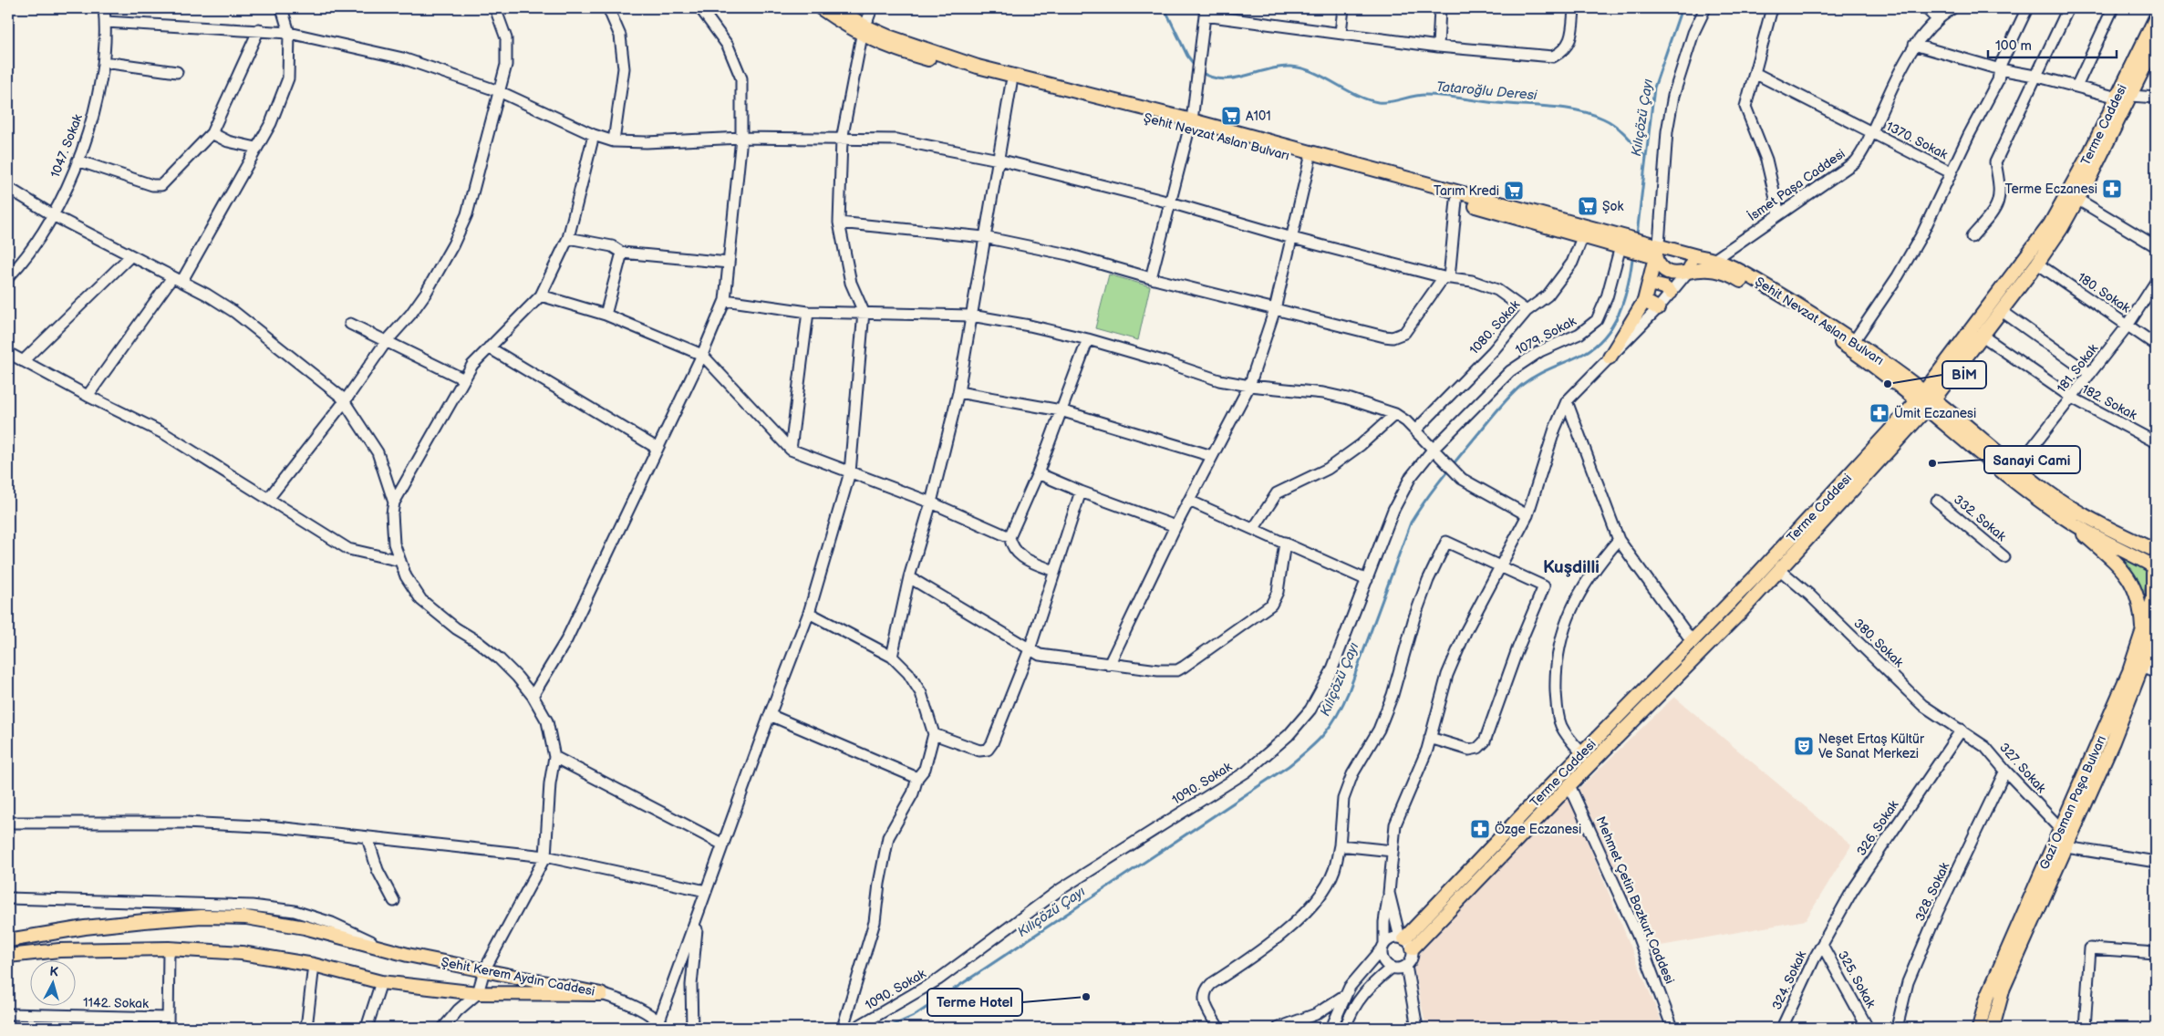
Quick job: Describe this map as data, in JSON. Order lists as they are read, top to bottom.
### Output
{
  "streets": {
    "main road": [
      "Terme Caddesi",
      "Şehit Nevzat Aslan Bulvarı",
      "Gazi Osman Paşa Bulvarı",
      "Şehit Kerem Aydın Caddesi"
    ],
    "street": [
      "1370. Sokak",
      "1047. Sokak",
      "İsmet Paşa Caddesi",
      "180. Sokak",
      "1080. Sokak",
      "1079. Sokak",
      "181. Sokak",
      "182. Sokak",
      "332. Sokak",
      "380. Sokak",
      "327. Sokak",
      "1090. Sokak",
      "326. Sokak",
      "328. Sokak",
      "Mehmet Çetin Bozkurt Caddesi",
      "325. Sokak",
      "324. Sokak",
      "1142. Sokak"
    ]
  },
  "crossings": [
    ["Terme Caddesi", "Şehit Nevzat Aslan Bulvarı"],
    ["Terme Caddesi", "180. Sokak"],
    ["Terme Caddesi", "182. Sokak"],
    ["Terme Caddesi", "380. Sokak"],
    ["Terme Caddesi", "Mehmet Çetin Bozkurt Caddesi"],
    ["Şehit Nevzat Aslan Bulvarı", "İsmet Paşa Caddesi"],
    ["Şehit Nevzat Aslan Bulvarı", "1080. Sokak"],
    ["Şehit Nevzat Aslan Bulvarı", "1079. Sokak"],
    ["Şehit Nevzat Aslan Bulvarı", "181. Sokak"],
    ["Şehit Nevzat Aslan Bulvarı", "Gazi Osman Paşa Bulvarı"],
    ["1370. Sokak", "İsmet Paşa Caddesi"],
    ["180. Sokak", "181. Sokak"],
    ["1079. Sokak", "1090. Sokak"],
    ["181. Sokak", "182. Sokak"],
    ["380. Sokak", "327. Sokak"],
    ["380. Sokak", "326. Sokak"],
    ["327. Sokak", "Gazi Osman Paşa Bulvarı"],
    ["327. Sokak", "326. Sokak"],
    ["327. Sokak", "328. Sokak"],
    ["326. Sokak", "325. Sokak"],
    ["326. Sokak", "324. Sokak"],
    ["325. Sokak", "324. Sokak"]
  ],
  "districts": ["Kuşdilli"],
  "water": ["Tataroğlu Deresi", "Kılıçözü Çayı"],
  "places": {
    "supermarket": ["A101", "Tarım Kredi", "Şok"],
    "pharmacy": ["Terme Eczanesi", "Ümit Eczanesi", "Özge Eczanesi"],
    "other": ["BİM", "Sanayi Cami", "Terme Hotel"],
    "theatre": ["Neşet Ertaş Kültür Ve Sanat Merkezi"]
  },
  "scale_bar": "100 m",
  "north": "top"
}
